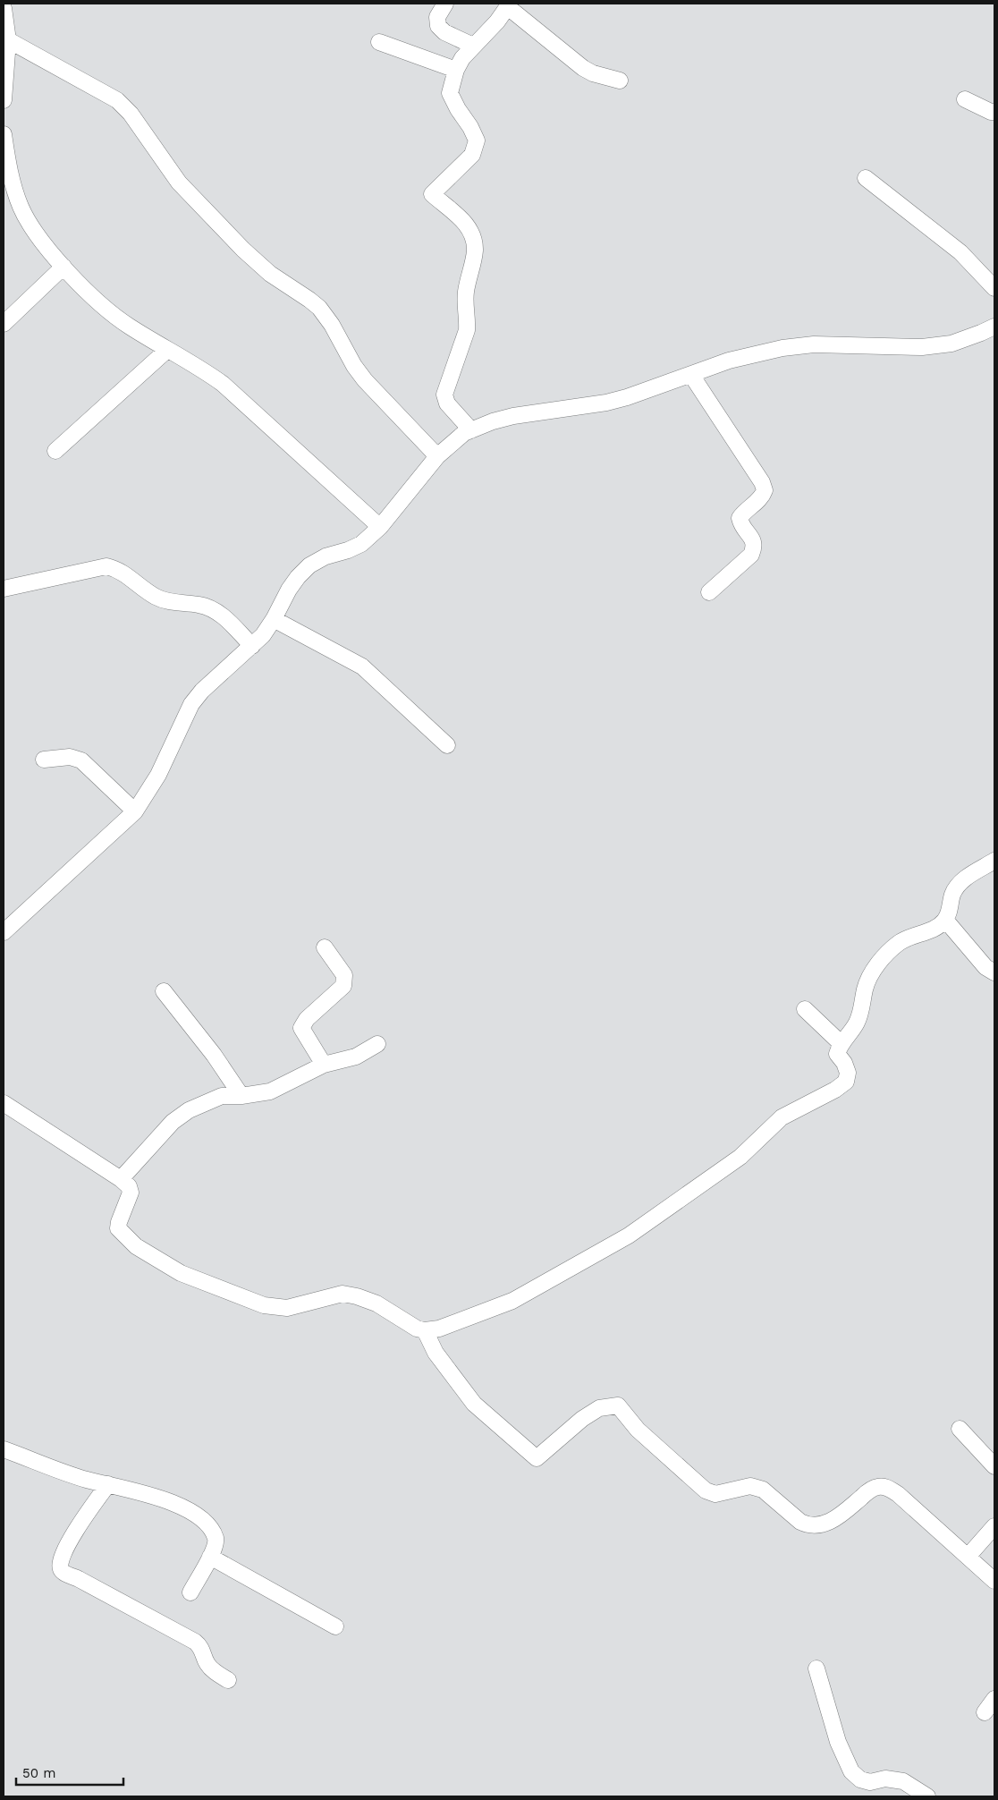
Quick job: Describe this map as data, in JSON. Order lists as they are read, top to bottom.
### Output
{
  "scale_bar": "50 m"
}
